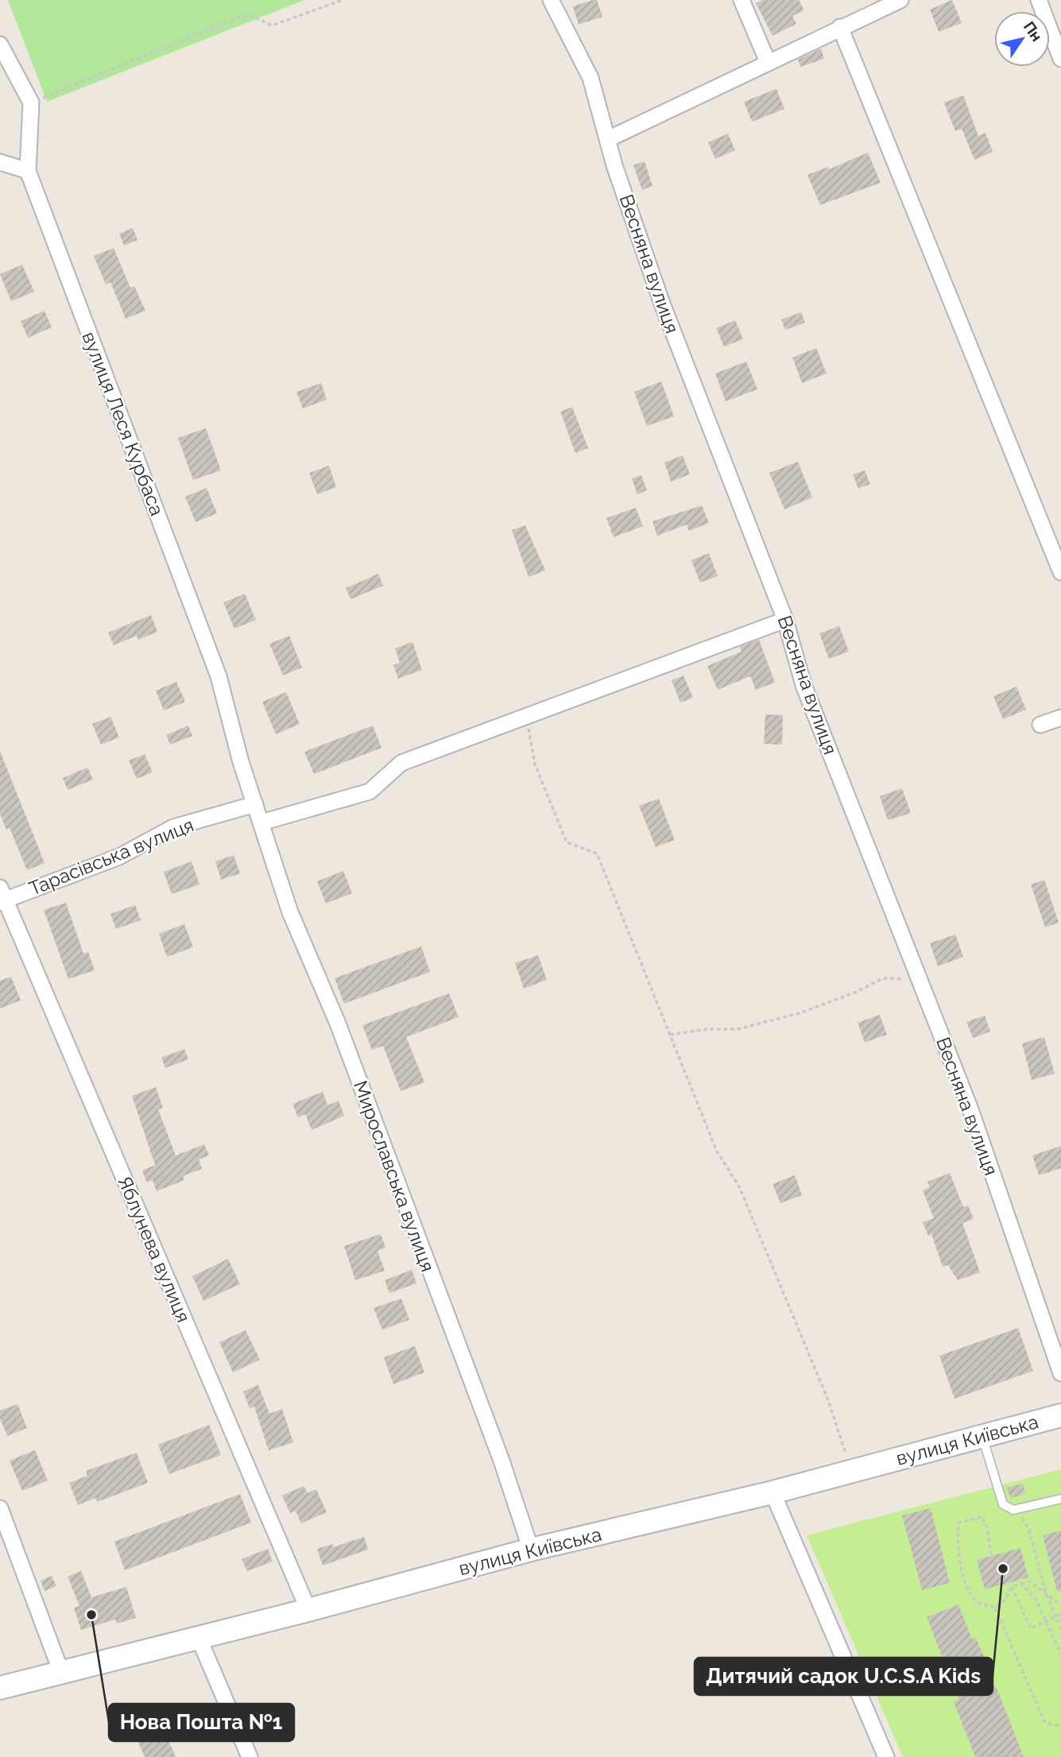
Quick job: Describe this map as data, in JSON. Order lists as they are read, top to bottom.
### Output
{
  "streets": {
    "street": [
      "Весняна вулиця",
      "вулиця Леся Курбаса",
      "Тарасівська вулиця",
      "Мирославська вулиця",
      "Яблунева вулиця",
      "вулиця Київська"
    ]
  },
  "crossings": [
    ["вулиця Леся Курбаса", "Тарасівська вулиця"],
    ["вулиця Леся Курбаса", "Мирославська вулиця"],
    ["Тарасівська вулиця", "Мирославська вулиця"],
    ["Тарасівська вулиця", "Яблунева вулиця"],
    ["Мирославська вулиця", "вулиця Київська"],
    ["Яблунева вулиця", "вулиця Київська"]
  ],
  "places": ["Дитячий садок U.C.S.A Kids", "Нова Пошта №1"],
  "north": "top right"
}
